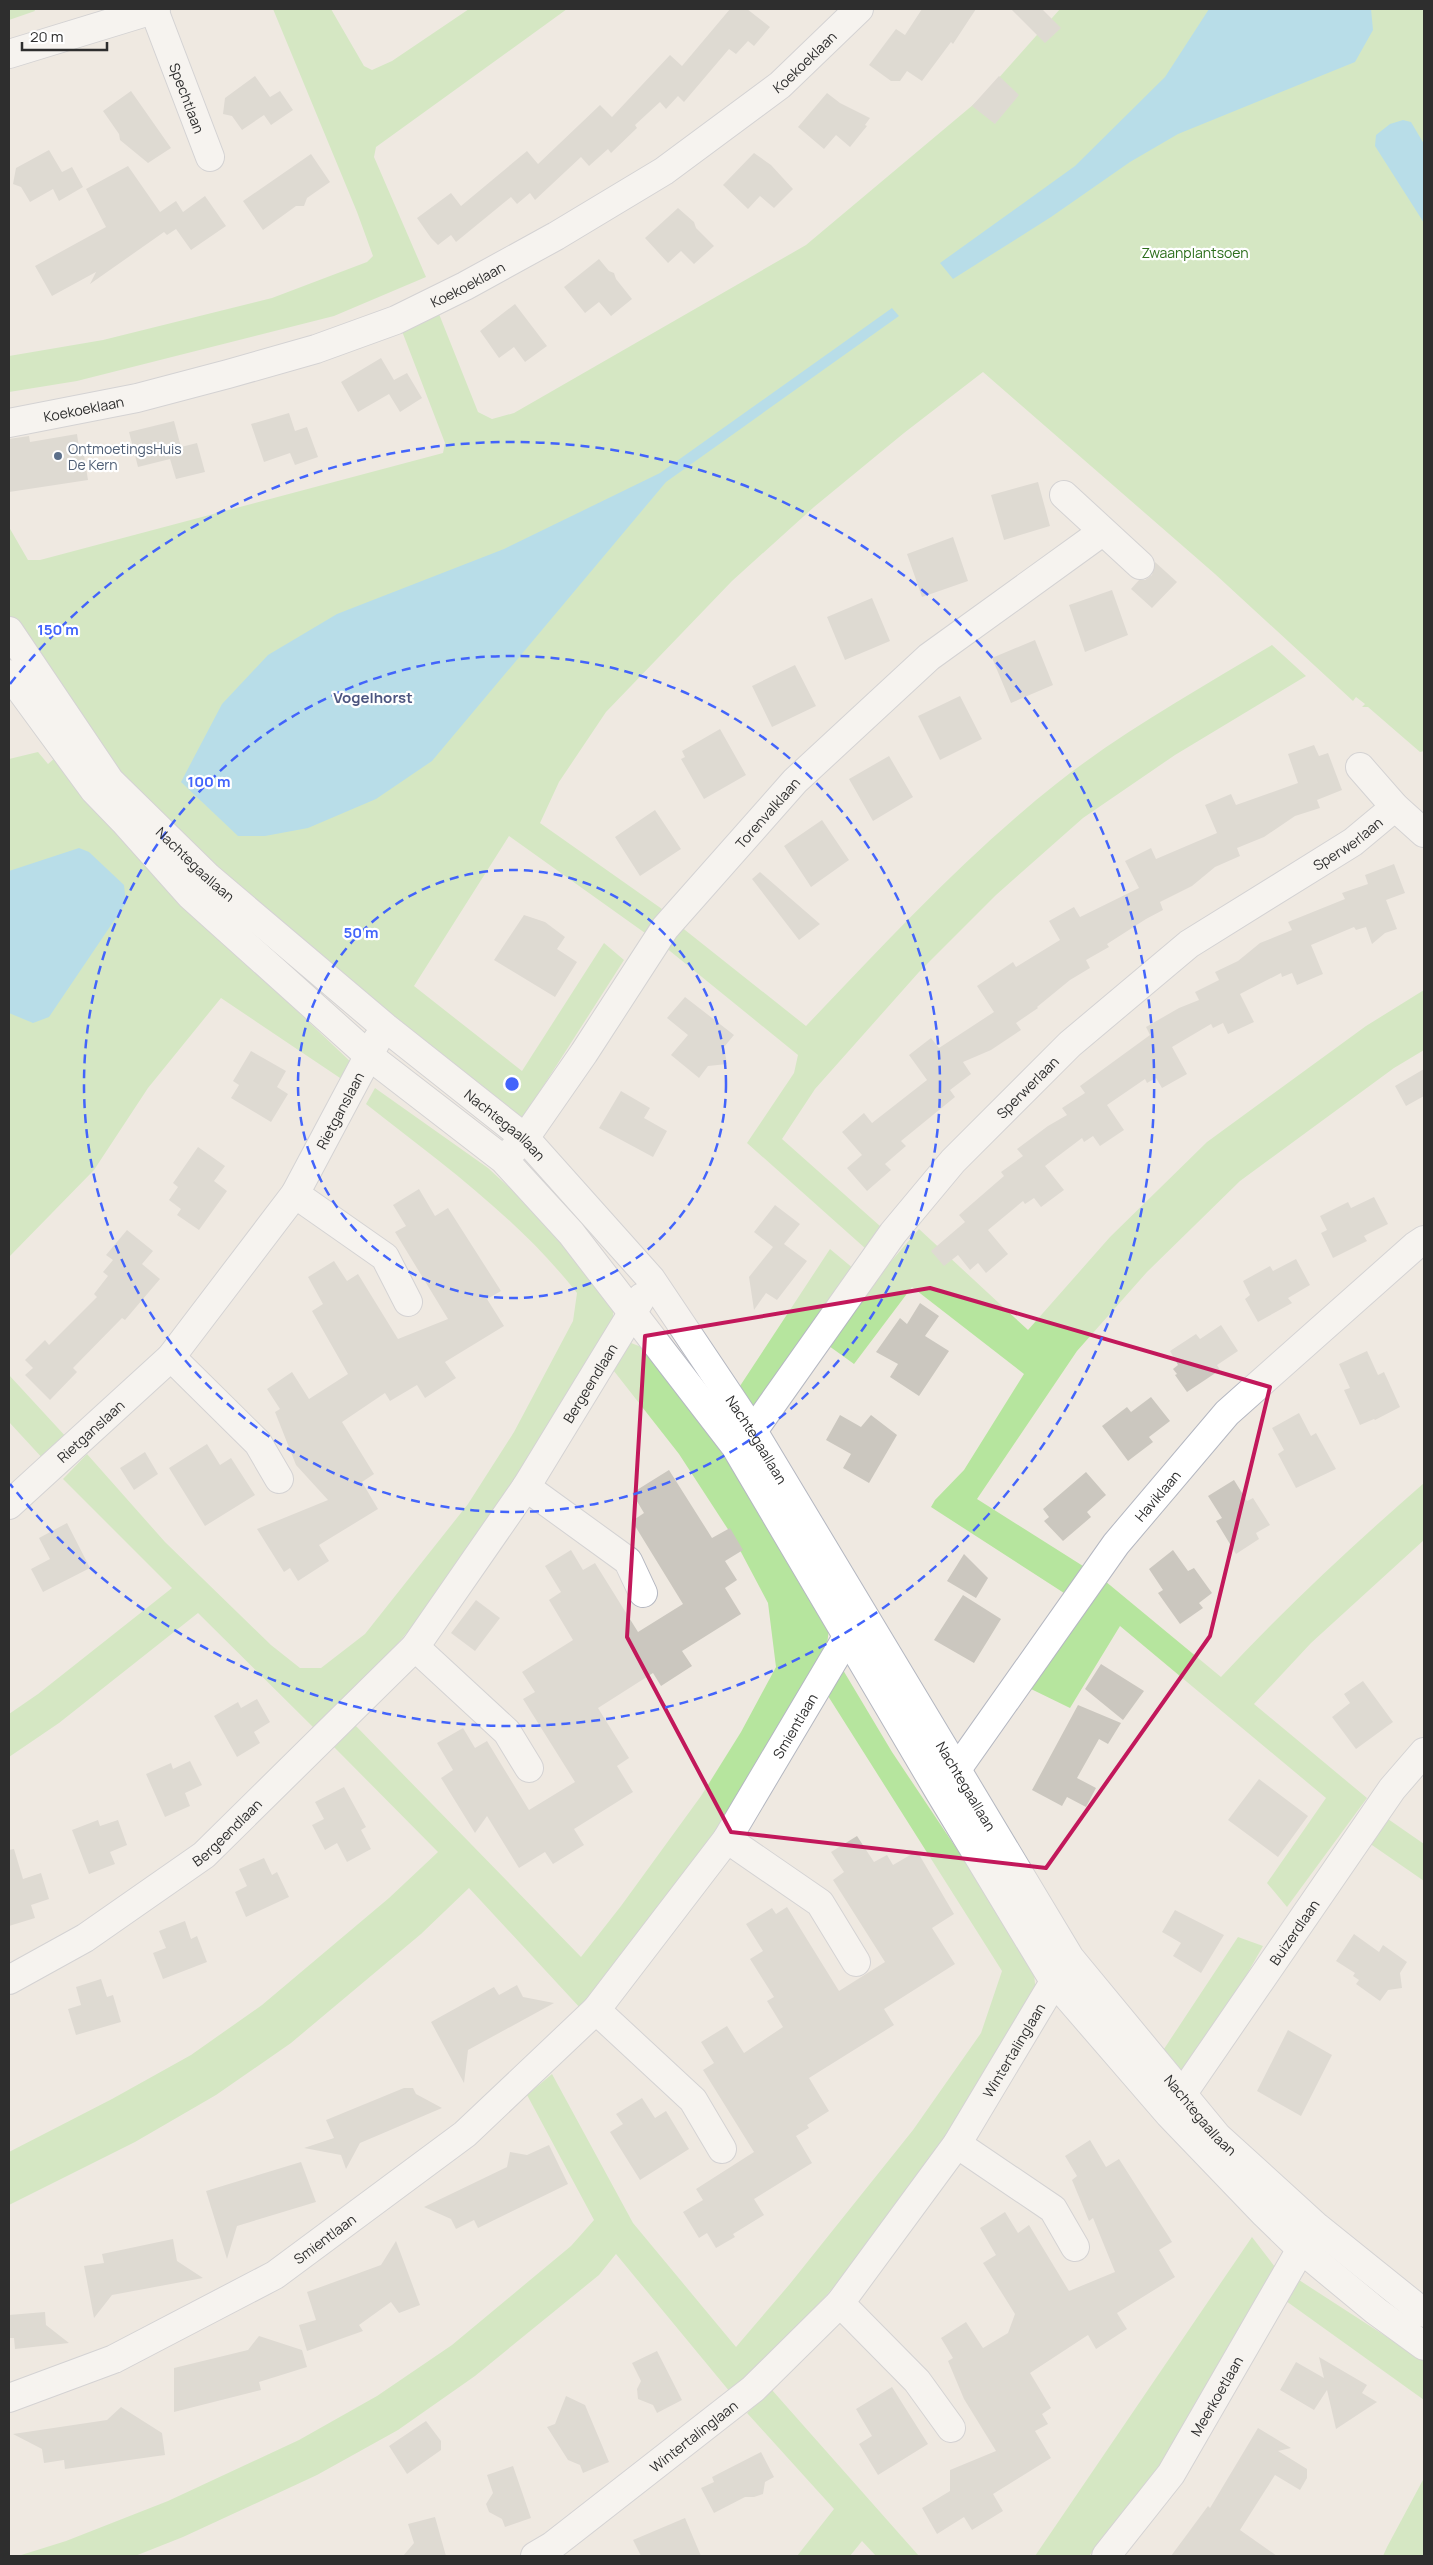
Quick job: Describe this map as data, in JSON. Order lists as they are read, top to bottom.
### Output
{
  "streets": {
    "street": [
      "Koekoeklaan",
      "Spechtlaan",
      "Torenvalklaan",
      "Sperwerlaan",
      "Nachtegaallaan",
      "Rietganslaan",
      "Bergeendlaan",
      "Haviklaan",
      "Smientlaan",
      "Buizerdlaan",
      "Wintertalinglaan",
      "Meerkoetlaan"
    ]
  },
  "crossings": [
    ["Torenvalklaan", "Nachtegaallaan"],
    ["Sperwerlaan", "Nachtegaallaan"],
    ["Nachtegaallaan", "Rietganslaan"],
    ["Nachtegaallaan", "Bergeendlaan"],
    ["Nachtegaallaan", "Haviklaan"],
    ["Nachtegaallaan", "Smientlaan"],
    ["Nachtegaallaan", "Buizerdlaan"],
    ["Nachtegaallaan", "Wintertalinglaan"],
    ["Nachtegaallaan", "Meerkoetlaan"]
  ],
  "districts": ["Vogelhorst"],
  "parks": ["Zwaanplantsoen"],
  "places": ["OntmoetingsHuis De Kern"],
  "scale_bar": "20 m",
  "rings": ["150 m", "100 m", "50 m"]
}
